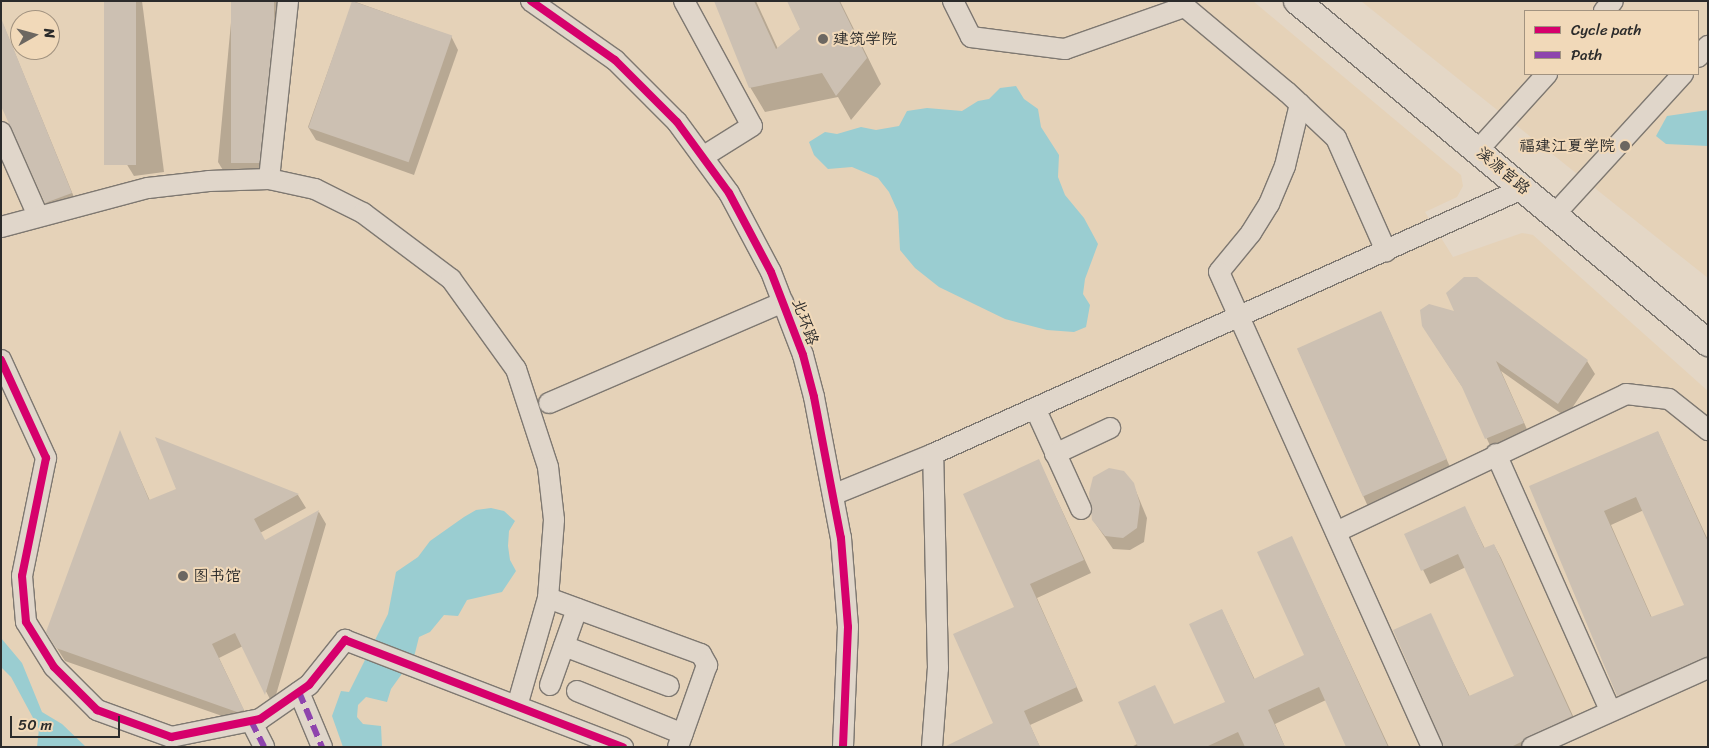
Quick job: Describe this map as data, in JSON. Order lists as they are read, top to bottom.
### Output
{
  "streets": {
    "main road": ["溪源宫路"],
    "street": ["北环路"]
  },
  "places": ["建筑学院", "福建江夏学院", "图书馆"],
  "legend": ["Cycle path", "Path"],
  "scale_bar": "50 m",
  "north": "right"
}
